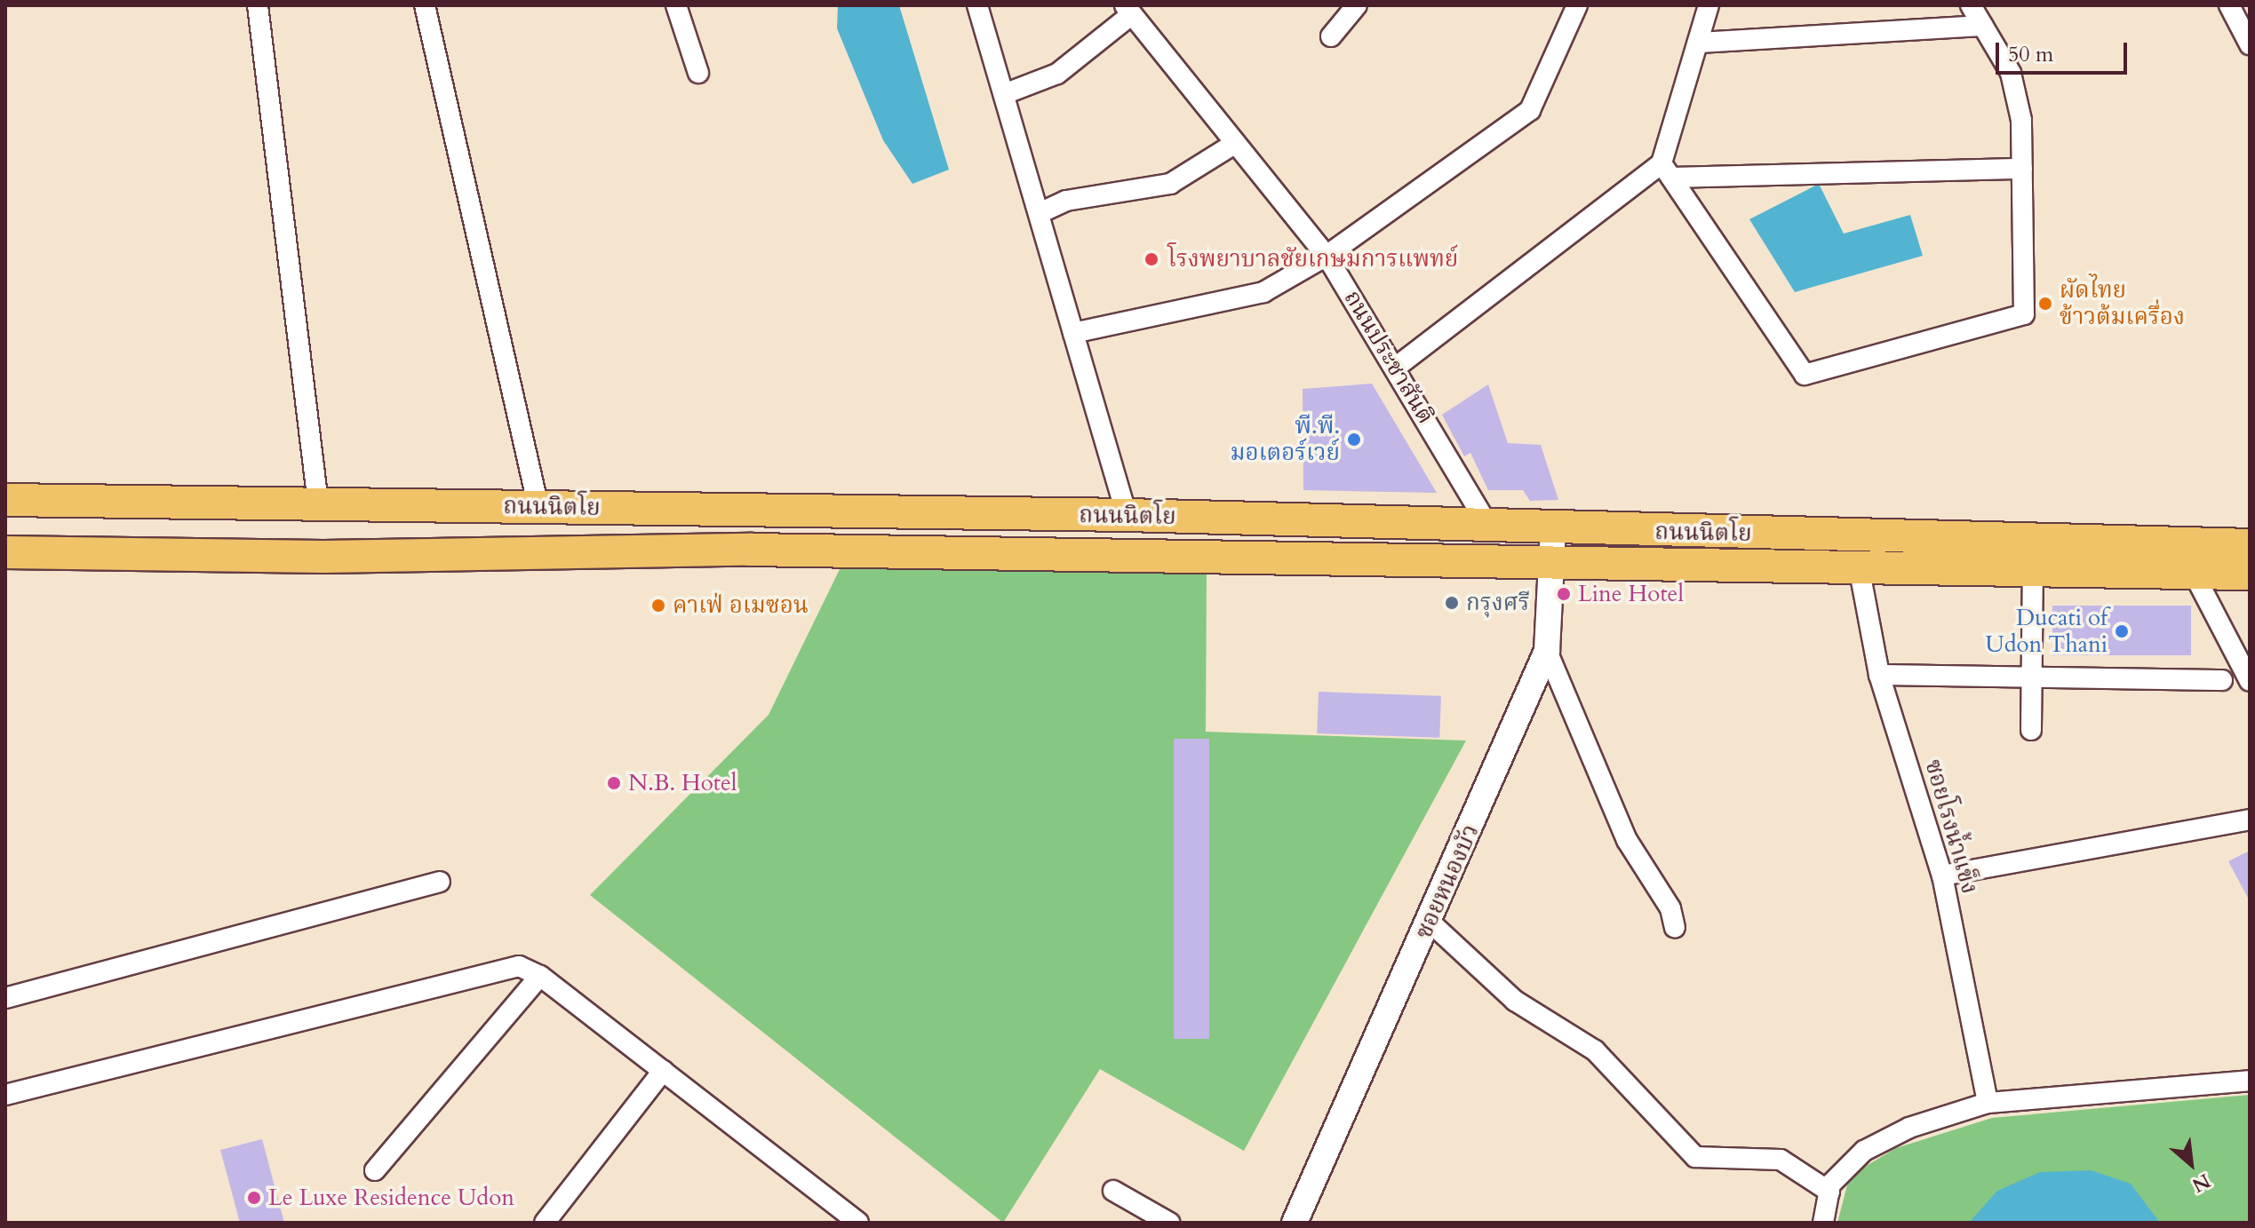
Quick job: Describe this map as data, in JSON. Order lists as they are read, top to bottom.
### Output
{
  "streets": {
    "main road": ["ถนนนิตโย"],
    "street": ["ถนนประชาสันติ", "ซอยโรงน้ำแข็ง", "ซอยหนองบัว"]
  },
  "crossings": [
    ["ถนนประชาสันติ", "ถนนนิตโย"],
    ["ถนนนิตโย", "ซอยโรงน้ำแข็ง"],
    ["ถนนนิตโย", "ซอยหนองบัว"]
  ],
  "places": [
    "โรงพยาบาลชัยเกษมการแพทย์",
    "ผัดไทย ข้าวต้มเครื่อง",
    "พี.พี. มอเตอร์เวย์",
    "Line Hotel",
    "กรุงศรี",
    "คาเฟ่ อเมซอน",
    "Ducati of Udon Thani",
    "N.B. Hotel",
    "Le Luxe Residence Udon"
  ],
  "scale_bar": "50 m",
  "north": "bottom right"
}
